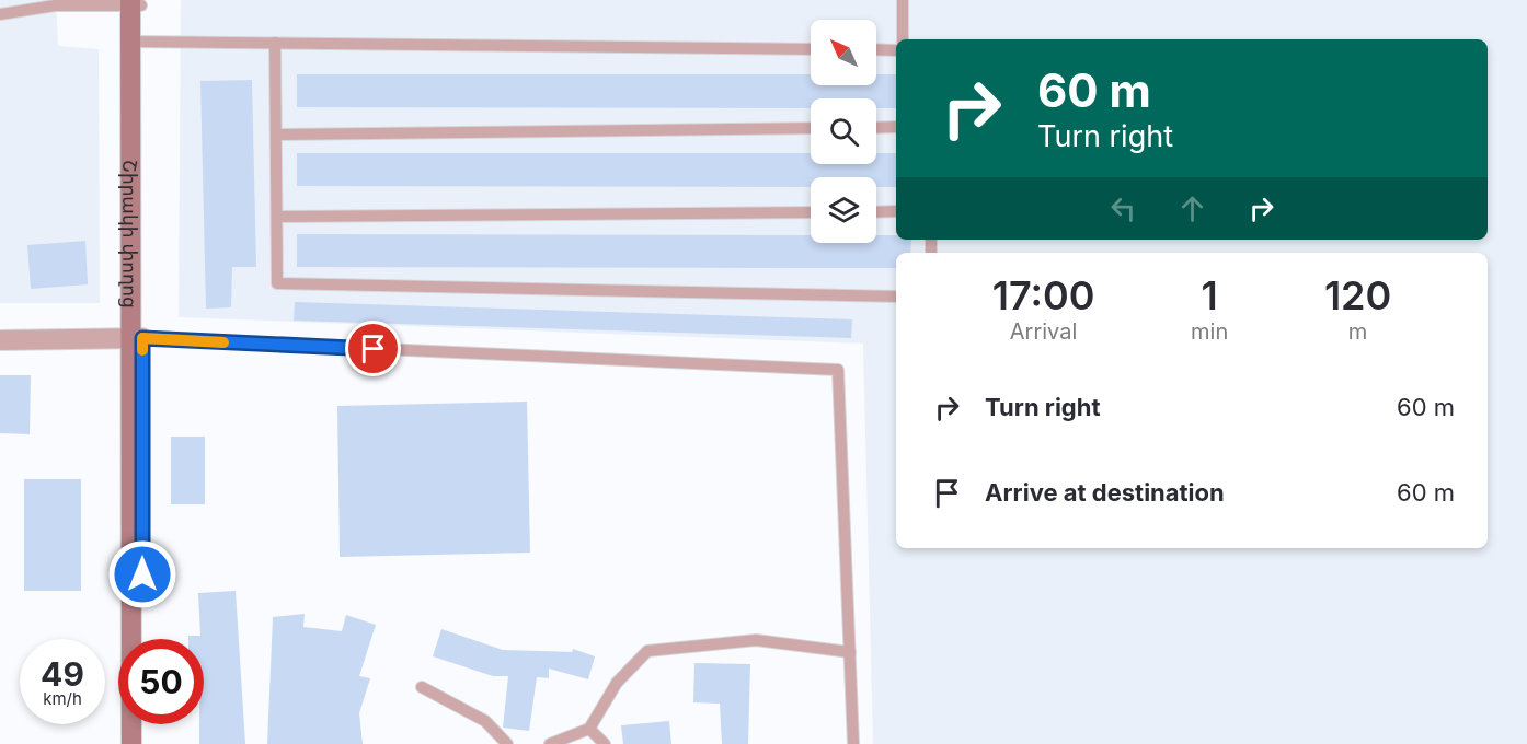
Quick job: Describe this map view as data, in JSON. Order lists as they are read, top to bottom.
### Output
{
  "streets": {
    "main road": ["Շիրակի փողոց"]
  },
  "north": "top left",
  "page": {
    "turn": ["60 m", "Turn right"],
    "eta": [
      "17:00",
      "Arrival",
      "1",
      "min",
      "120",
      "m"
    ],
    "list": [
      {
        "name": "Turn right",
        "value": "60 m"
      },
      {
        "name": "Arrive at destination",
        "value": "60 m"
      }
    ],
    "speed": "49 km/h",
    "limit": "50"
  }
}
